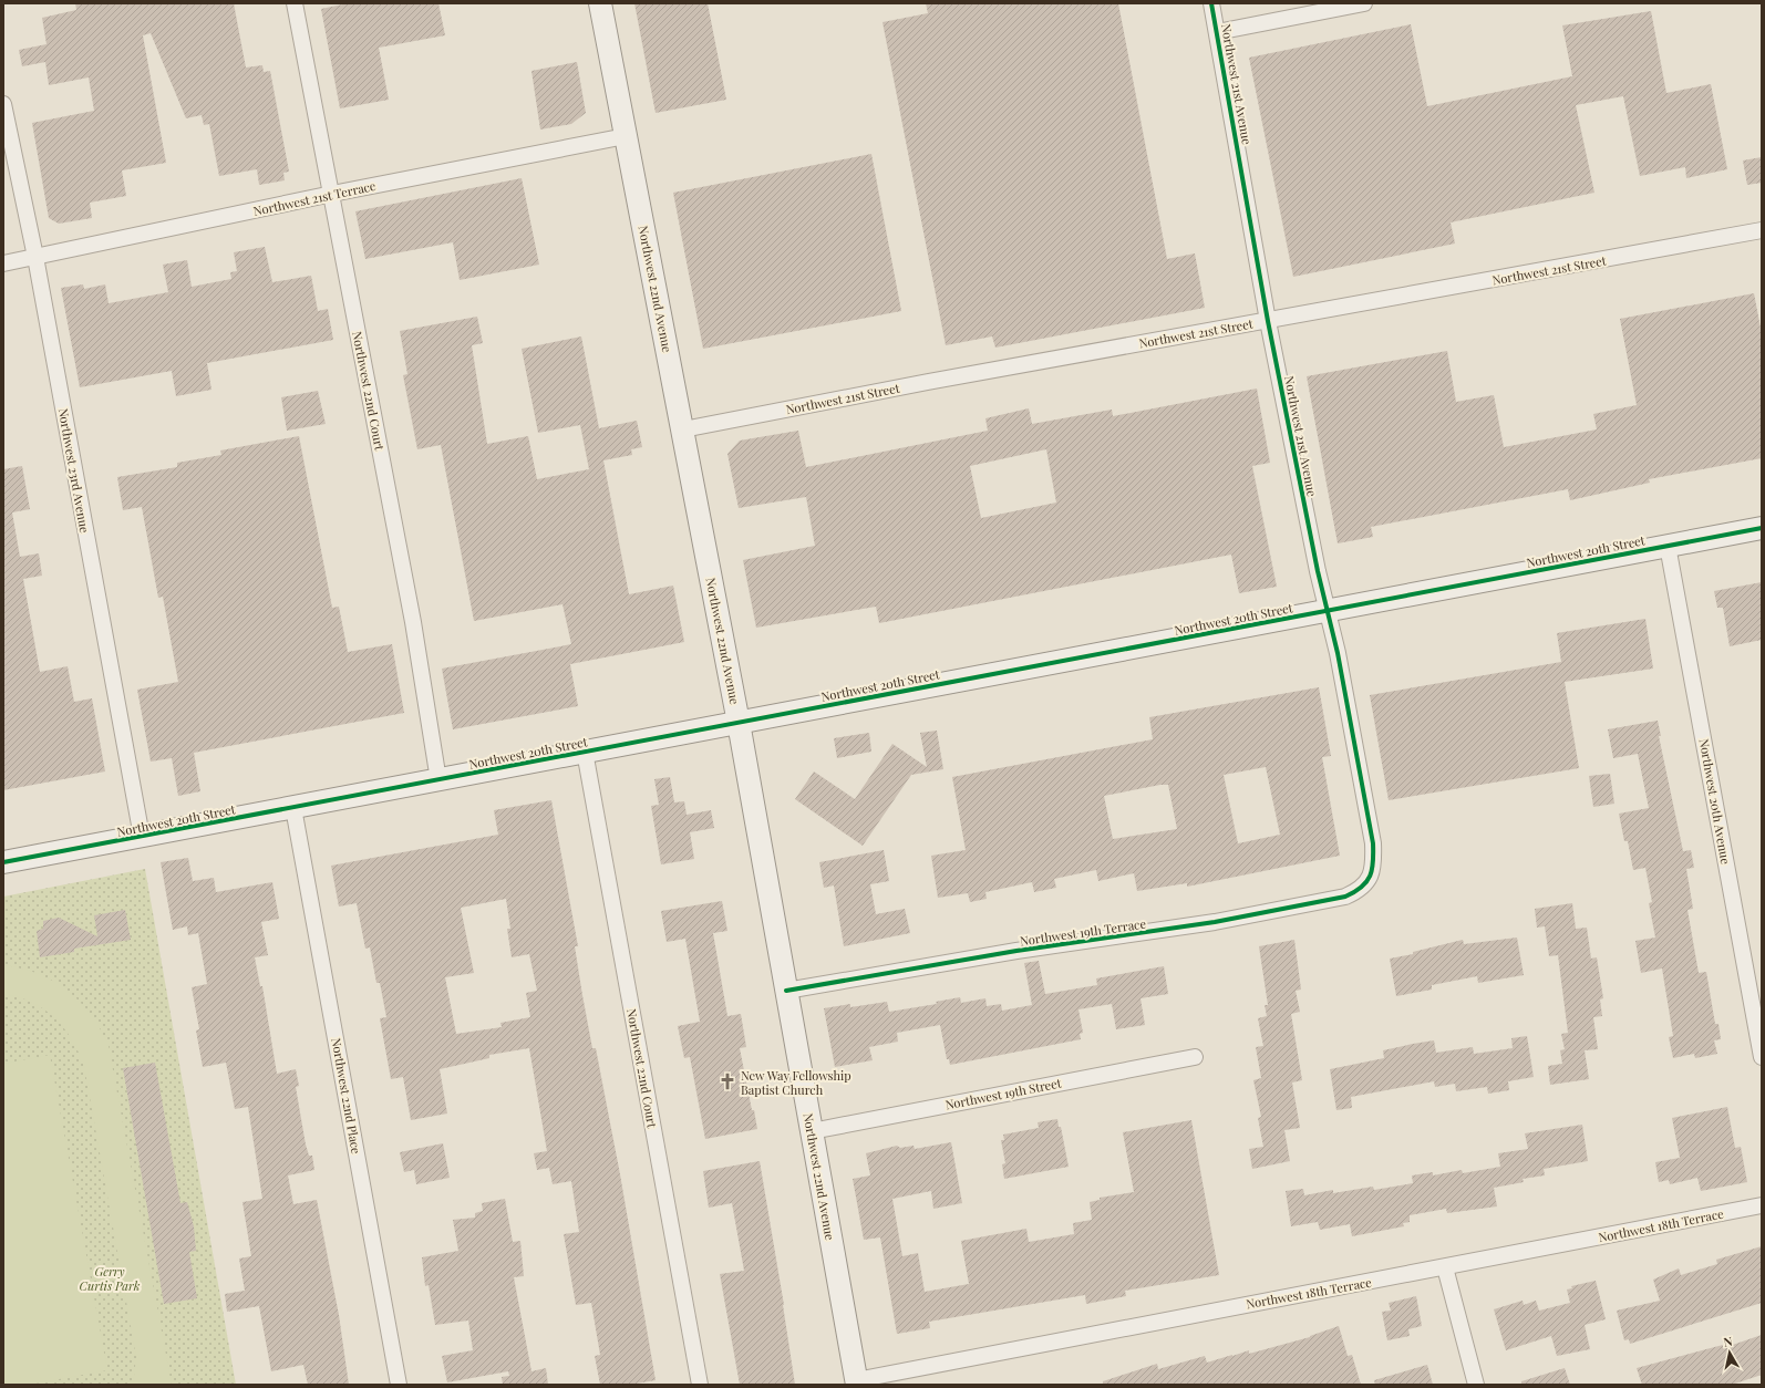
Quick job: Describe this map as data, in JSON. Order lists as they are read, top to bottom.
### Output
{
  "streets": {
    "main road": ["Northwest 22nd Avenue", "Northwest 20th Street"],
    "street": [
      "Northwest 21st Avenue",
      "Northwest 21st Terrace",
      "Northwest 21st Street",
      "Northwest 22nd Court",
      "Northwest 23rd Avenue",
      "Northwest 20th Avenue",
      "Northwest 19th Terrace",
      "Northwest 19th Street",
      "Northwest 22nd Place",
      "Northwest 18th Terrace"
    ]
  },
  "crossings": [
    ["Northwest 21st Avenue", "Northwest 21st Street"],
    ["Northwest 21st Avenue", "Northwest 20th Street"],
    ["Northwest 21st Avenue", "Northwest 19th Terrace"],
    ["Northwest 21st Terrace", "Northwest 22nd Avenue"],
    ["Northwest 21st Terrace", "Northwest 22nd Court"],
    ["Northwest 21st Terrace", "Northwest 23rd Avenue"],
    ["Northwest 21st Street", "Northwest 22nd Avenue"],
    ["Northwest 22nd Avenue", "Northwest 20th Street"],
    ["Northwest 22nd Avenue", "Northwest 19th Terrace"],
    ["Northwest 22nd Avenue", "Northwest 19th Street"],
    ["Northwest 22nd Avenue", "Northwest 18th Terrace"],
    ["Northwest 22nd Court", "Northwest 20th Street"],
    ["Northwest 23rd Avenue", "Northwest 20th Street"],
    ["Northwest 20th Street", "Northwest 20th Avenue"],
    ["Northwest 20th Street", "Northwest 22nd Place"]
  ],
  "parks": ["Gerry Curtis Park"],
  "places": {
    "church": ["New Way Fellowship Baptist Church"]
  },
  "north": "top"
}
